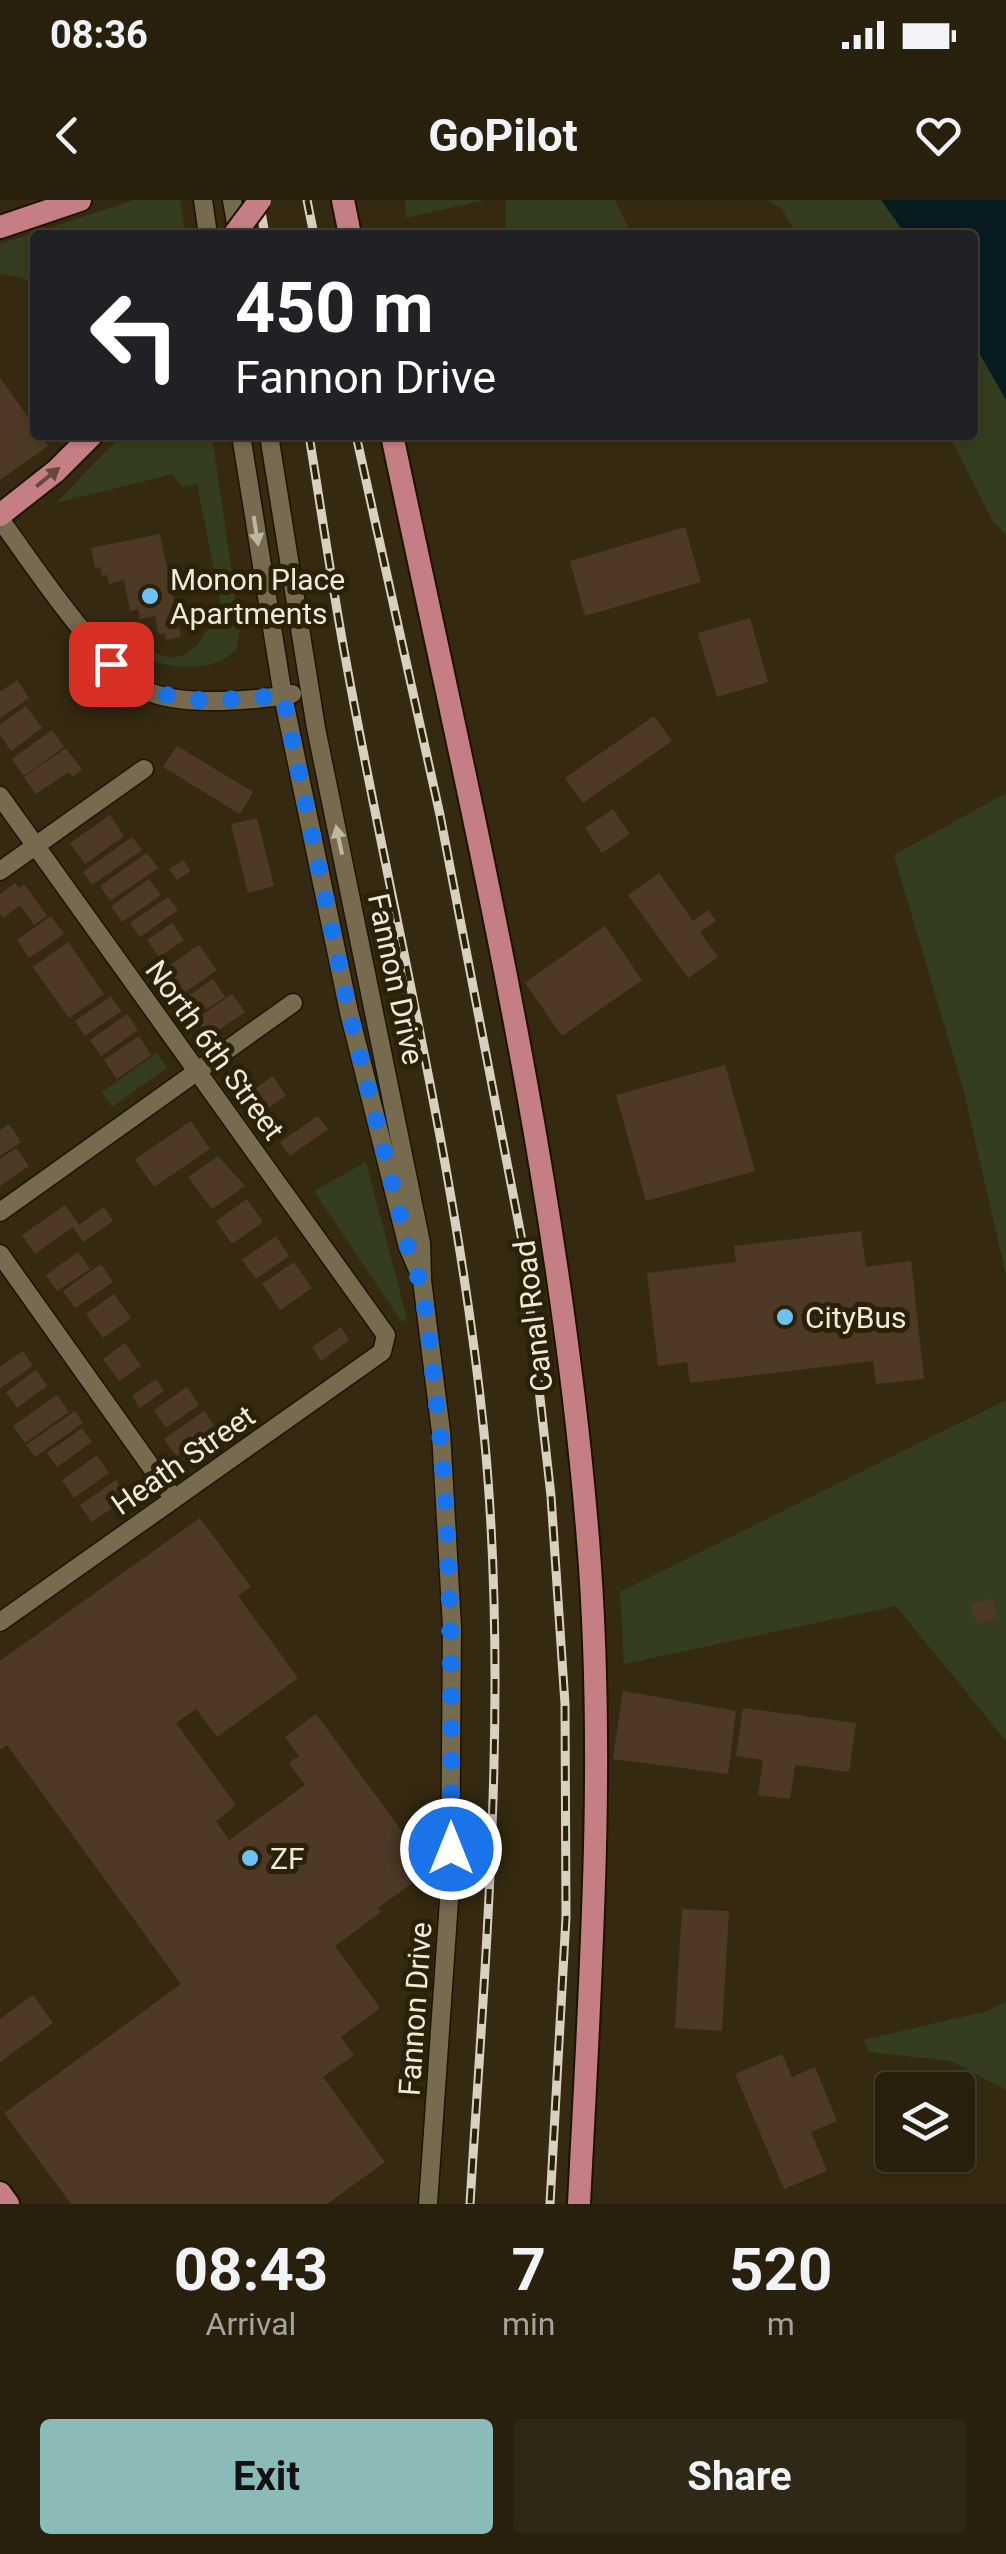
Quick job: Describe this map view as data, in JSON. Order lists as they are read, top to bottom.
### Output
{
  "streets": {
    "main road": ["Canal Road"],
    "street": ["Fannon Drive", "North 6th Street", "Heath Street"]
  },
  "crossings": [
    ["North 6th Street", "Heath Street"]
  ],
  "places": ["Monon Place Apartments", "CityBus", "ZF"],
  "page": {
    "status": "08:36",
    "header": "GoPilot",
    "turn": ["450 m", "Fannon Drive"],
    "eta": [
      "08:43",
      "Arrival",
      "7",
      "min",
      "520",
      "m"
    ],
    "buttons": ["Exit", "Share"]
  }
}
